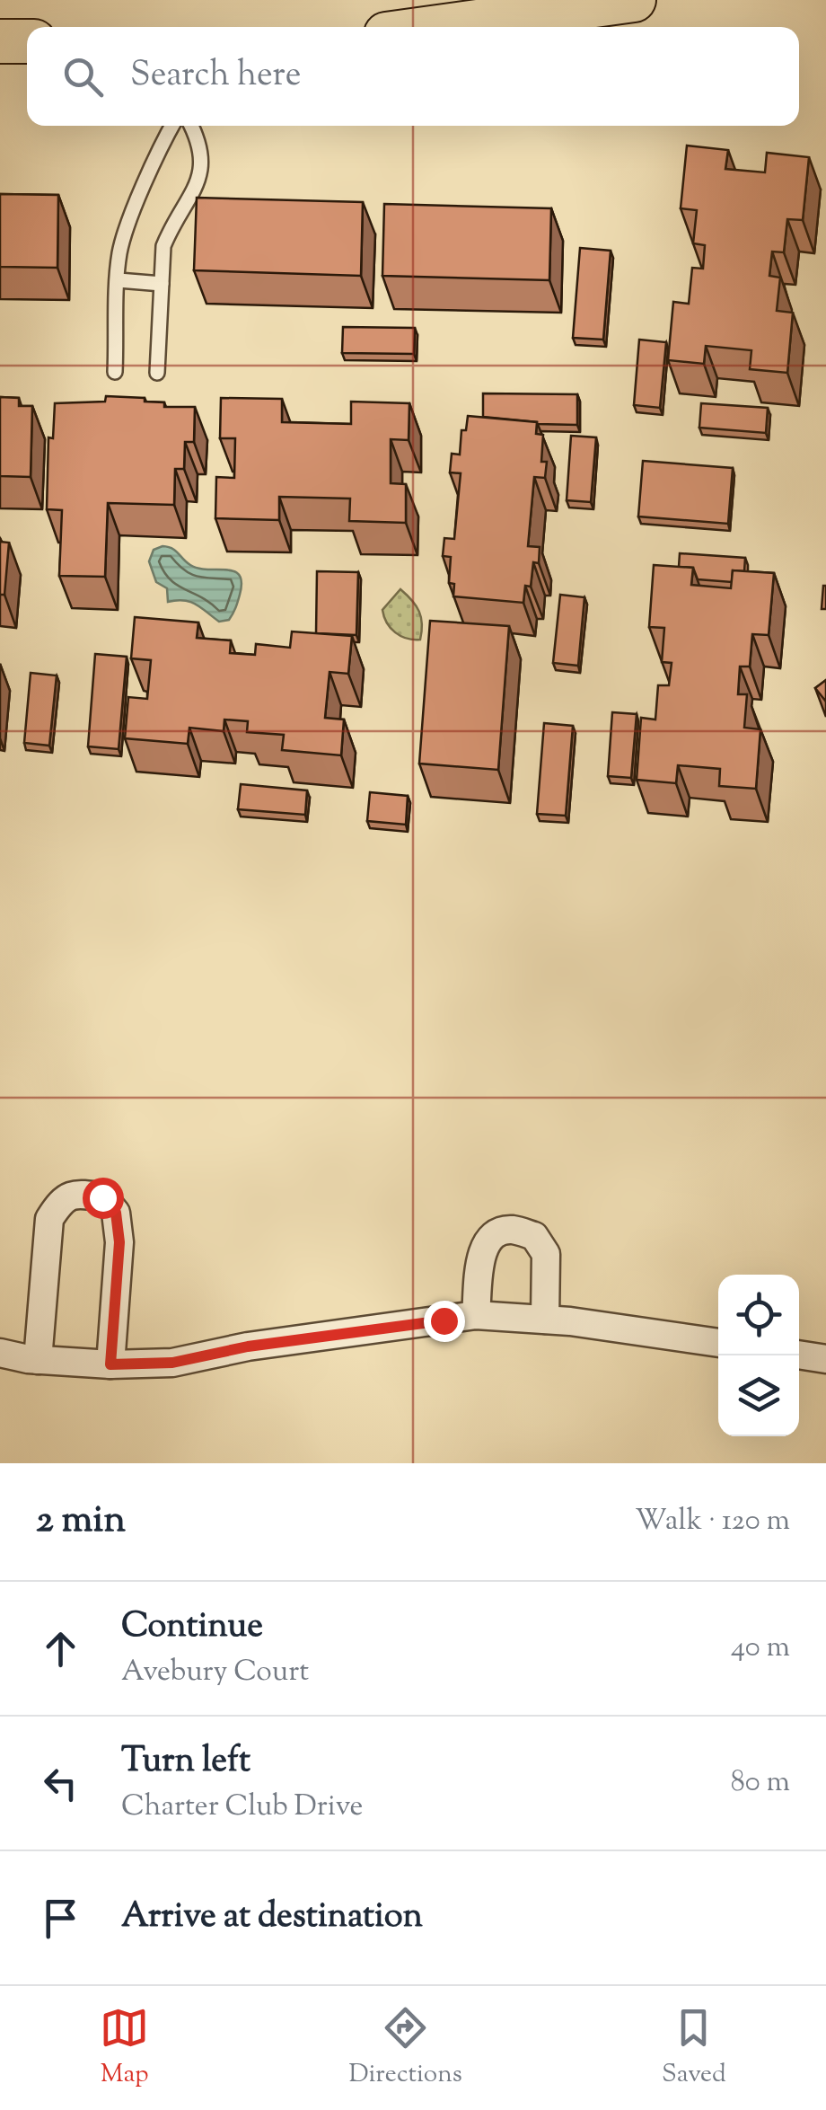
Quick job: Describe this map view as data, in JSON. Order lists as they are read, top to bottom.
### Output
{
  "page": {
    "search": "Search here",
    "heading": ["2 min", "Walk · 120 m"],
    "list": [
      ["Continue", "Avebury Court", "40 m"],
      ["Turn left", "Charter Club Drive", "80 m"],
      "Arrive at destination"
    ],
    "nav": ["Map", "Directions", "Saved"]
  }
}
